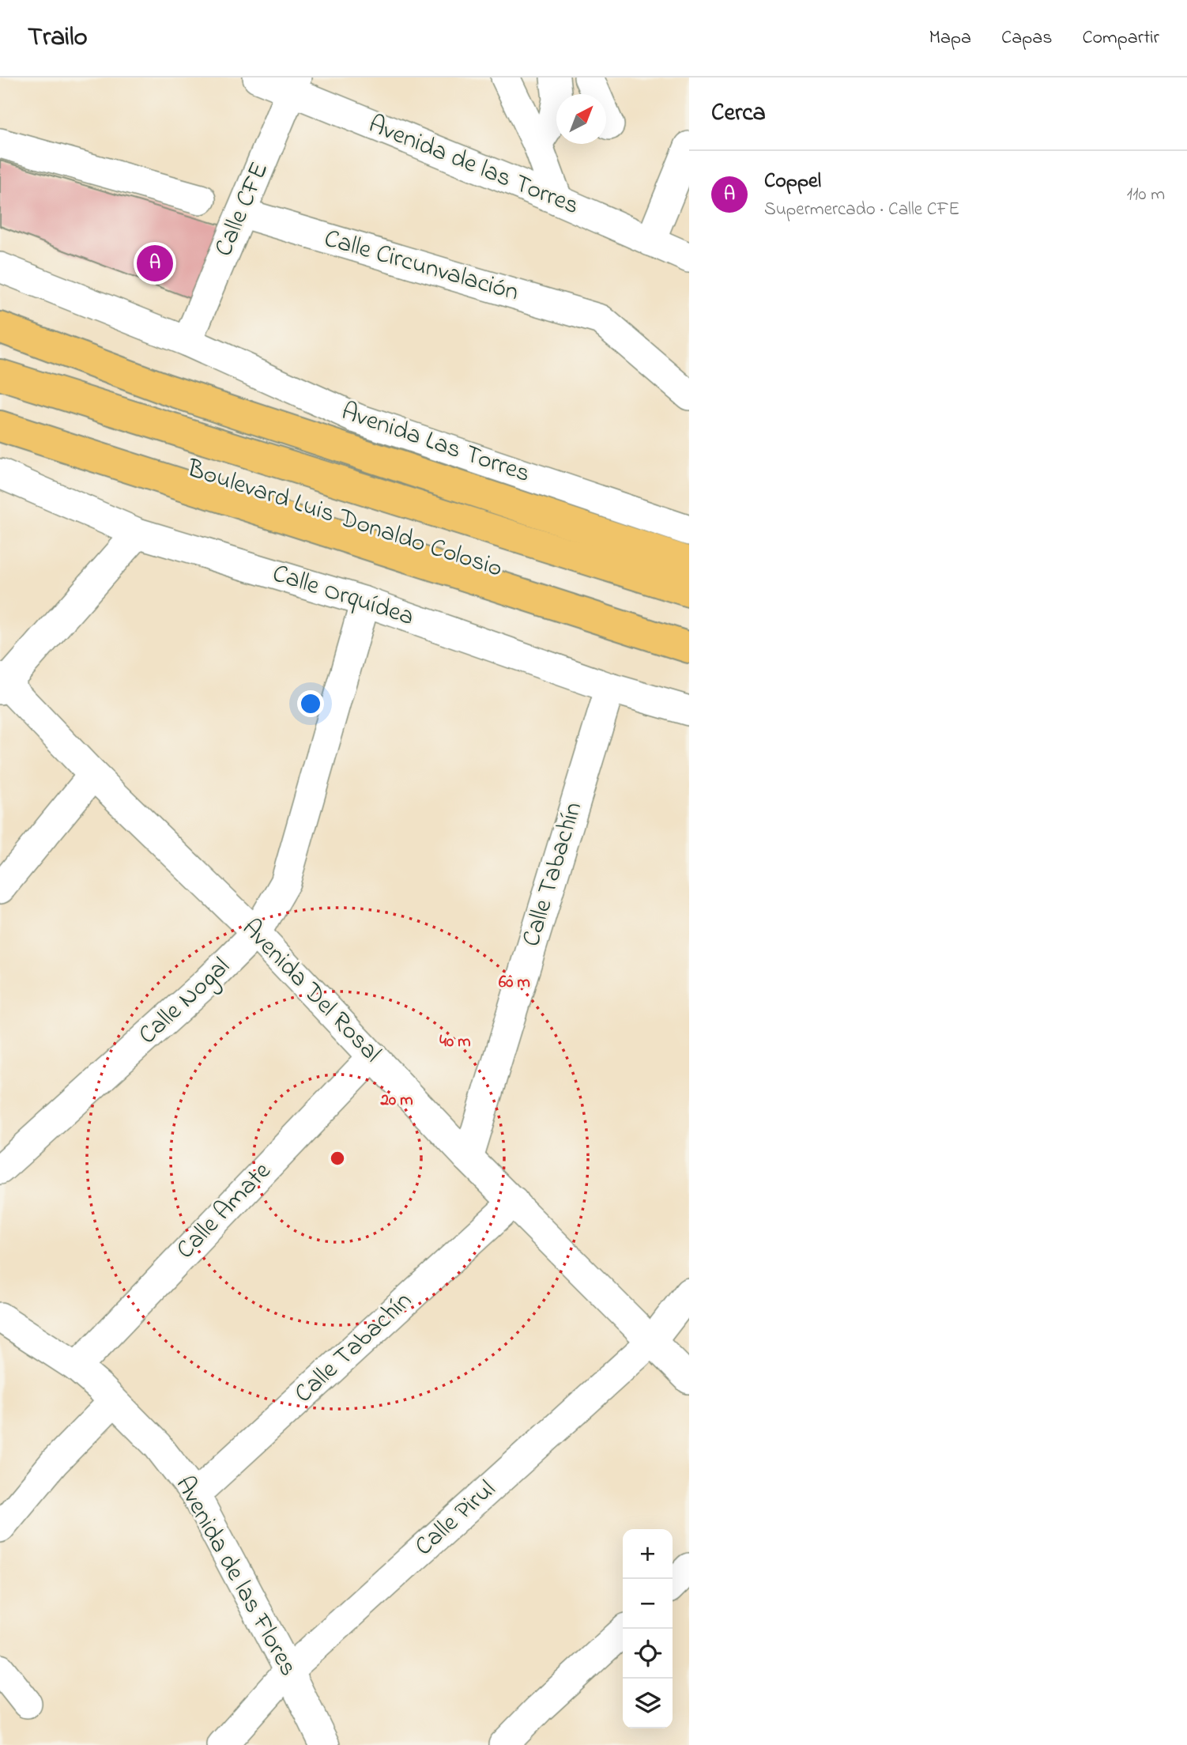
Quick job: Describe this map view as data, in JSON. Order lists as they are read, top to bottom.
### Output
{
  "streets": {
    "highway": ["Boulevard Luis Donaldo Colosio"],
    "street": [
      "Avenida de las Torres",
      "Calle CFE",
      "Calle Circunvalación",
      "Avenida Las Torres",
      "Calle Orquídea",
      "Calle Tabachín",
      "Avenida Del Rosal",
      "Calle Nogal",
      "Calle Amate",
      "Calle Pirul",
      "Avenida de las Flores"
    ]
  },
  "crossings": [
    ["Avenida de las Torres", "Calle CFE"],
    ["Calle CFE", "Calle Circunvalación"],
    ["Calle CFE", "Avenida Las Torres"],
    ["Calle Orquídea", "Calle Tabachín"],
    ["Calle Orquídea", "Calle Nogal"],
    ["Calle Tabachín", "Avenida Del Rosal"],
    ["Calle Tabachín", "Avenida de las Flores"],
    ["Avenida Del Rosal", "Calle Nogal"],
    ["Avenida Del Rosal", "Calle Amate"],
    ["Avenida Del Rosal", "Calle Pirul"],
    ["Calle Amate", "Avenida de las Flores"],
    ["Calle Pirul", "Avenida de las Flores"]
  ],
  "north": "top right",
  "page": {
    "header": "Trailo",
    "nav": ["Mapa", "Capas", "Compartir"],
    "heading": "Cerca",
    "list": [
      {
        "mark": "A",
        "name": "Coppel",
        "note": "Supermercado · Calle CFE",
        "value": "110 m"
      }
    ],
    "pins": "A",
    "map_buttons": ["+", "−"]
  },
  "rings": ["60 m", "40 m", "20 m"]
}
